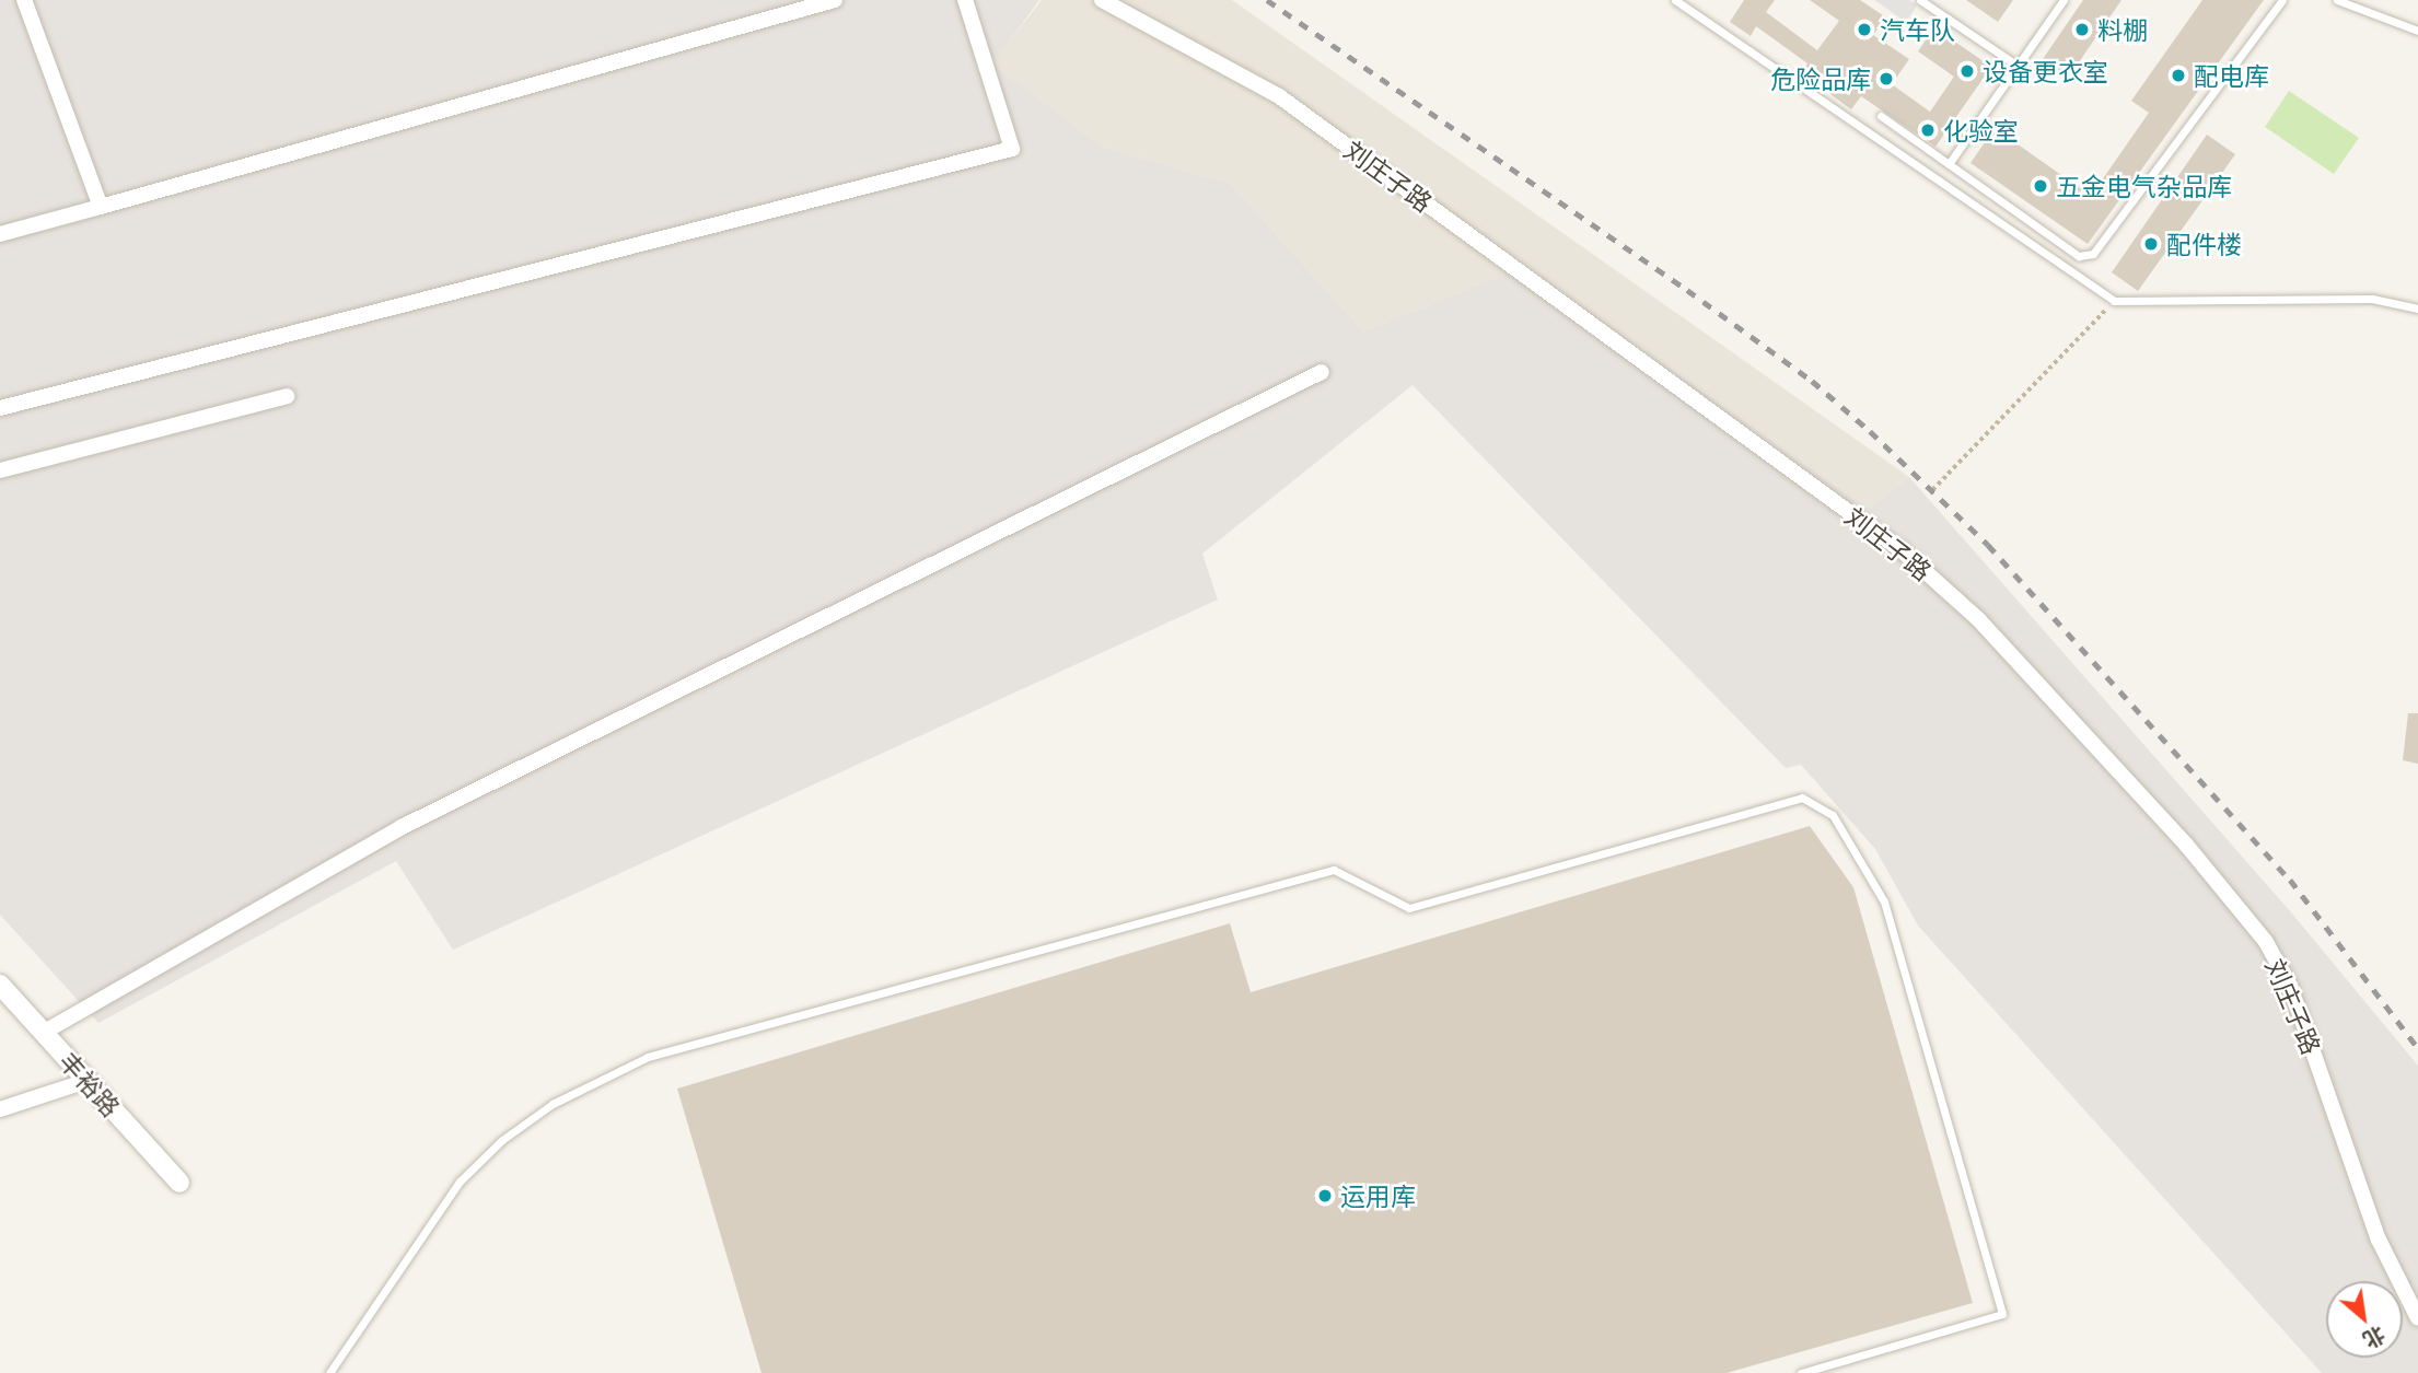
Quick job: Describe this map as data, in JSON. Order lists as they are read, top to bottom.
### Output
{
  "streets": {
    "street": ["刘庄子路", "丰裕路"]
  },
  "places": [
    "汽车队",
    "料棚",
    "设备更衣室",
    "配电库",
    "危险品库",
    "化验室",
    "五金电气杂品库",
    "配件楼",
    "运用库"
  ],
  "north": "bottom right"
}
